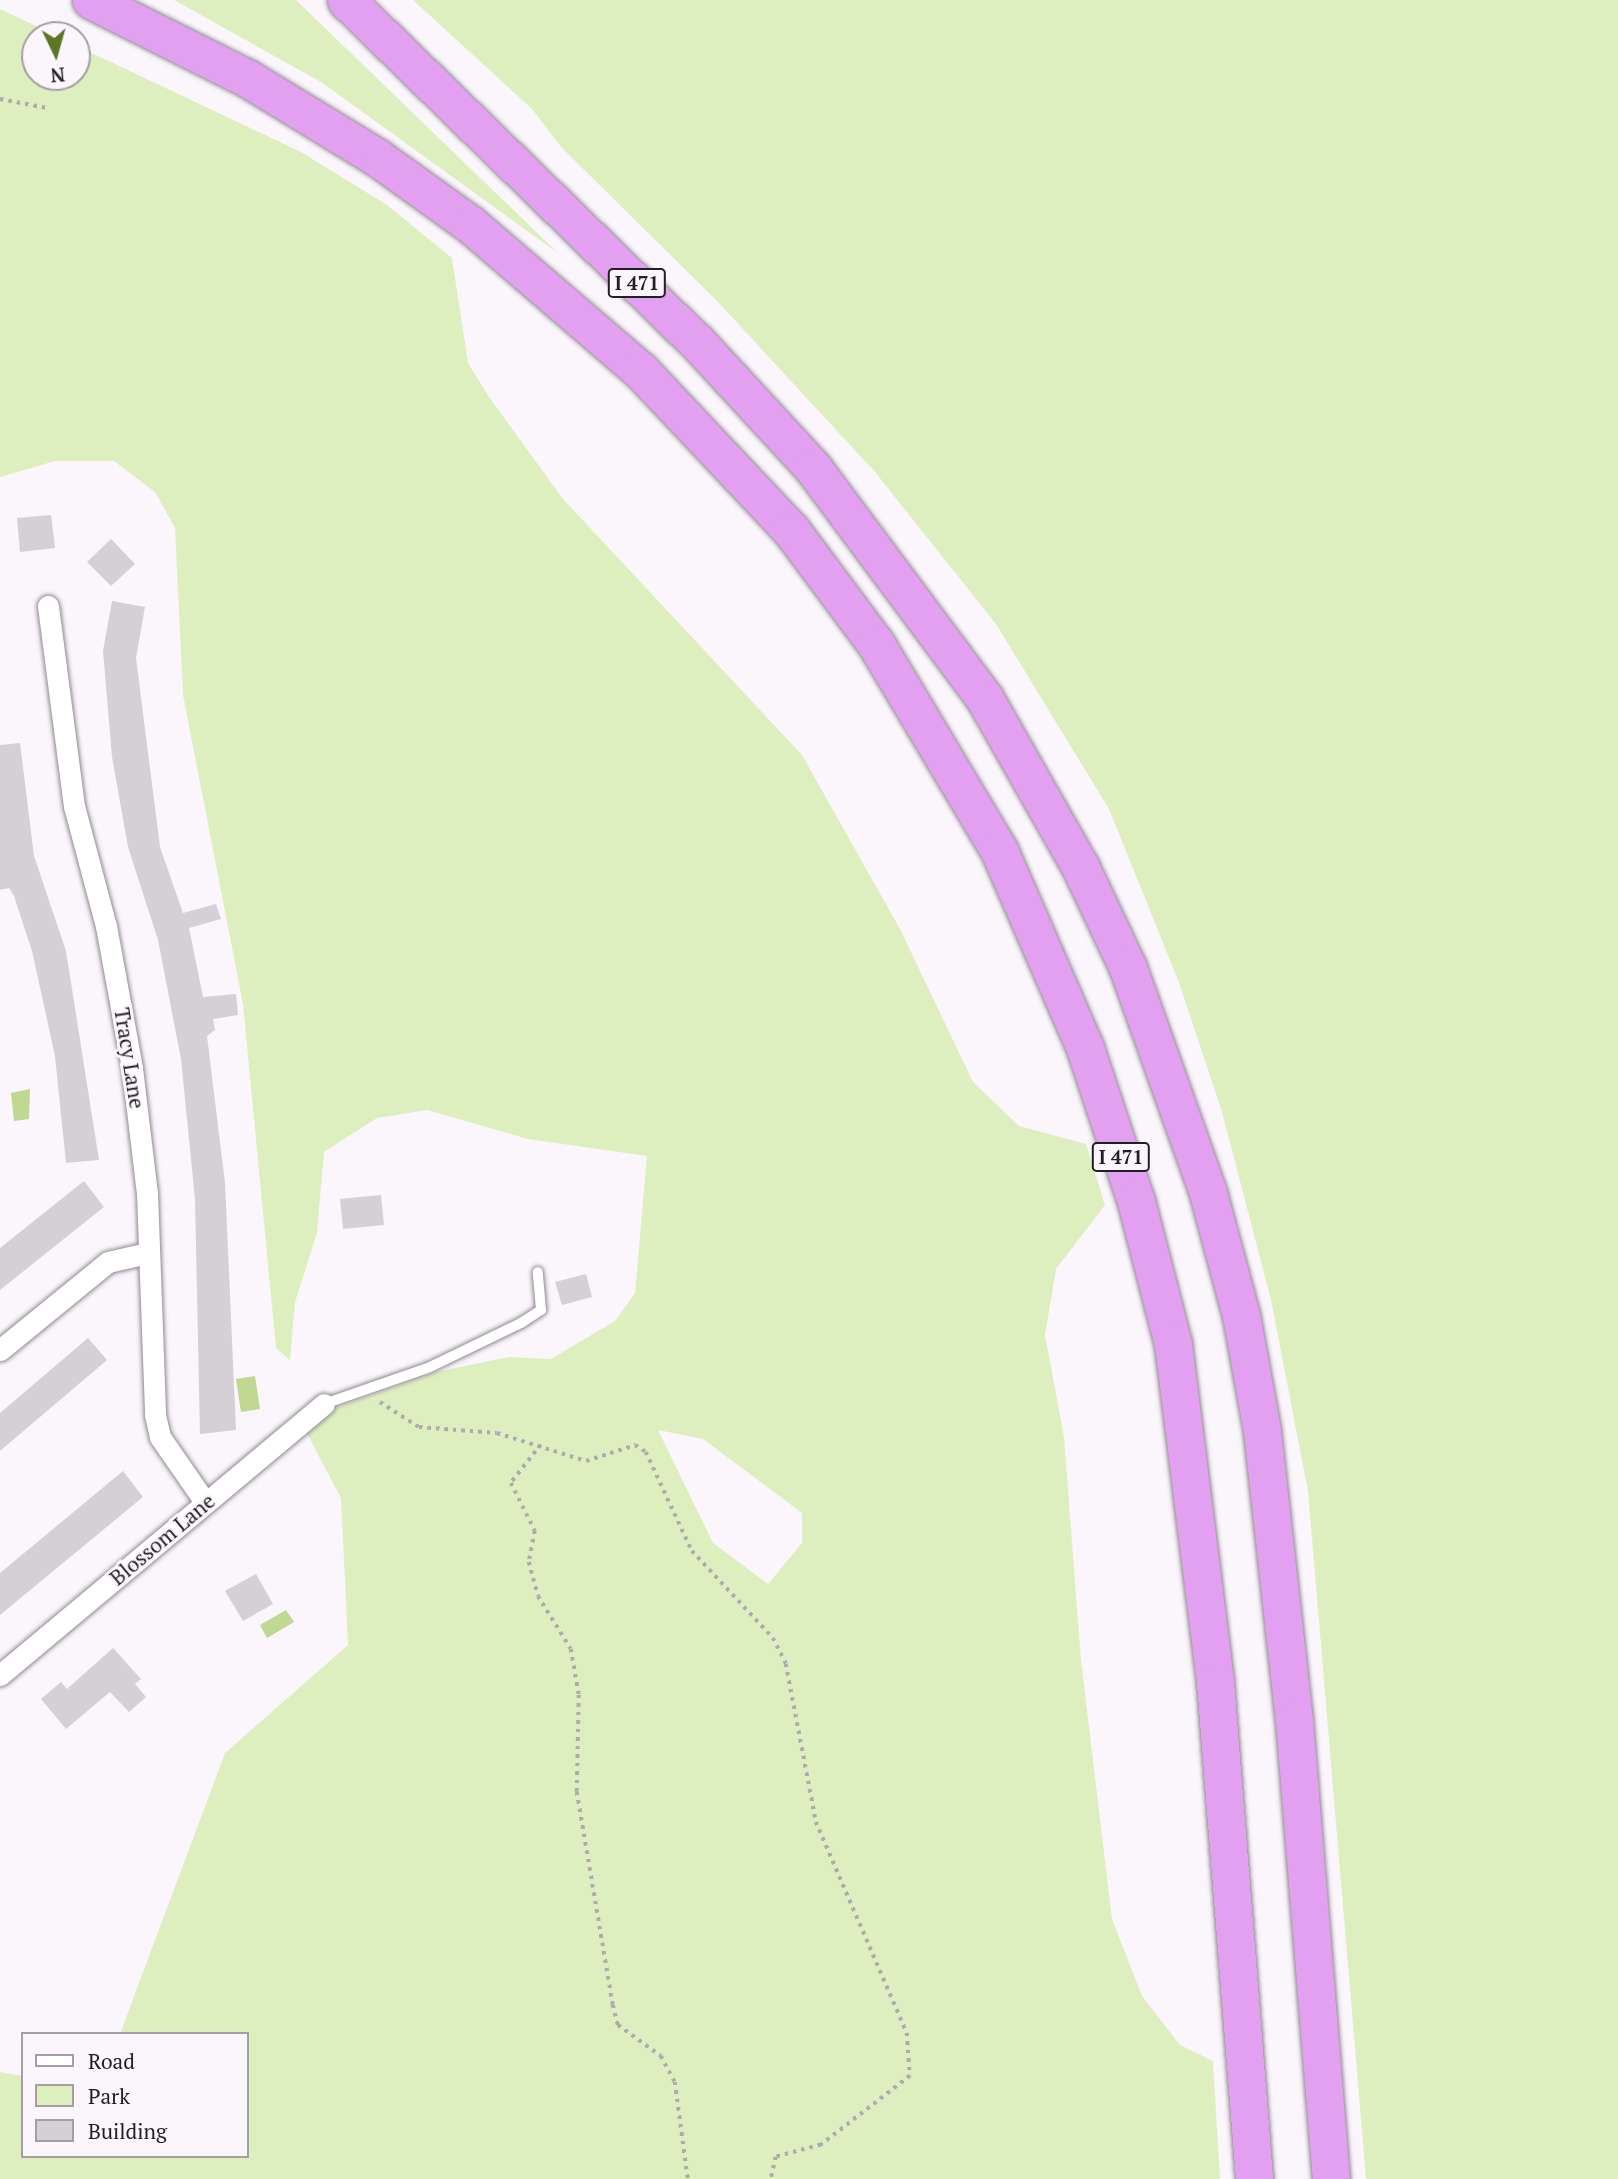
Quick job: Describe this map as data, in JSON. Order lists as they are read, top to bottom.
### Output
{
  "streets": {
    "highway": ["I 471"],
    "street": ["Tracy Lane", "Blossom Lane"]
  },
  "crossings": [
    ["Tracy Lane", "Blossom Lane"]
  ],
  "legend": ["Road", "Park", "Building"],
  "north": "bottom"
}
